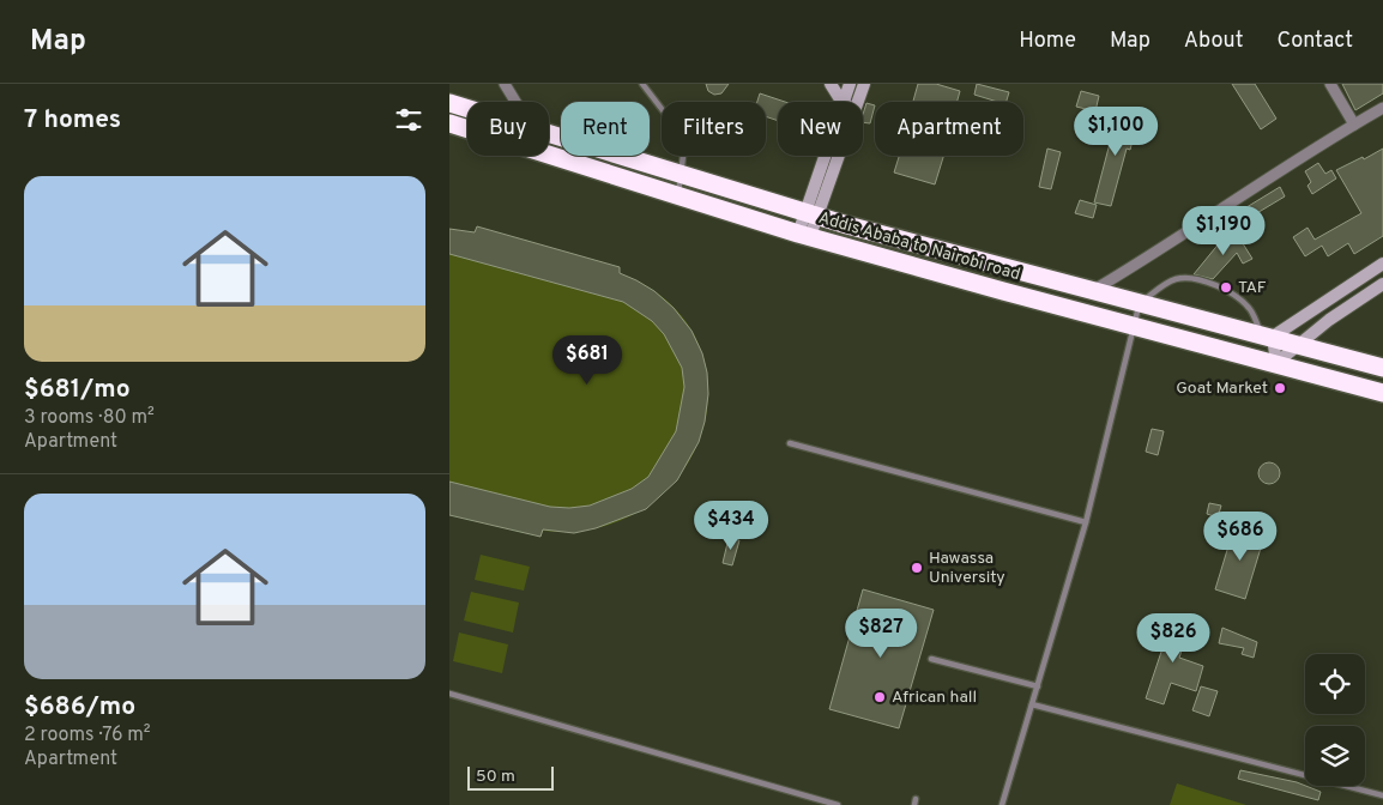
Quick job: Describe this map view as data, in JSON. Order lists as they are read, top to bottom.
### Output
{
  "streets": {
    "highway": ["Addis Ababa to Nairobi road"]
  },
  "places": [
    "TAF",
    "Goat Market",
    "Hawassa University",
    "African hall"
  ],
  "scale_bar": "50 m",
  "page": {
    "header": "Map",
    "nav": [
      "Home",
      "Map",
      "About",
      "Contact"
    ],
    "heading": "7 homes",
    "chip": [
      "Buy",
      "Rent",
      "Filters",
      "New",
      "Apartment"
    ],
    "price": [
      "$1,100",
      "$1,190",
      "$681",
      "$434",
      "$686",
      "$827",
      "$826"
    ],
    "list": [
      {
        "name": "$681/mo",
        "note": "3 rooms · 80 m² · Apartment"
      },
      {
        "name": "$686/mo",
        "note": "2 rooms · 76 m² · Apartment"
      }
    ],
    "scale": "50 m"
  }
}
